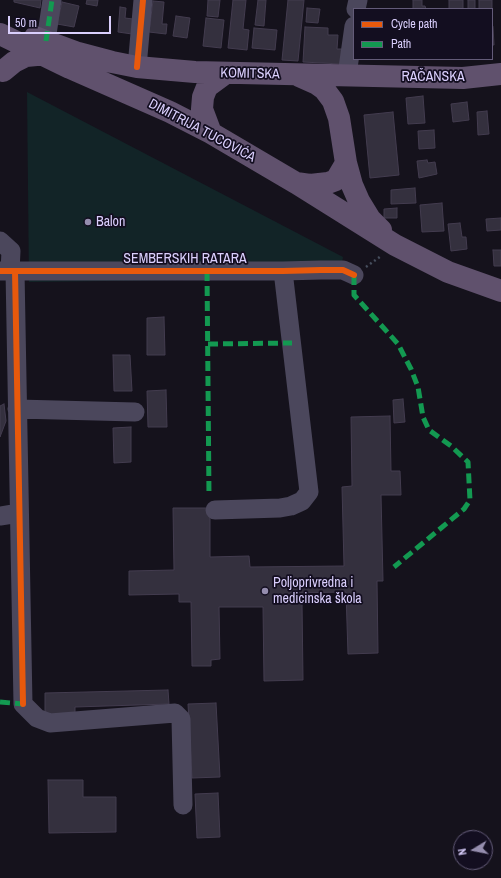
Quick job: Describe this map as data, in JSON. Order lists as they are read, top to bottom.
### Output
{
  "streets": {
    "main road": ["KOMITSKA", "RAČANSKA", "DIMITRIJA TUCOVIĆA"],
    "street": ["SEMBERSKIH RATARA"]
  },
  "crossings": [
    ["KOMITSKA", "RAČANSKA"],
    ["KOMITSKA", "DIMITRIJA TUCOVIĆA"],
    ["RAČANSKA", "DIMITRIJA TUCOVIĆA"]
  ],
  "places": ["Balon", "Poljoprivredna i medicinska škola"],
  "legend": ["Cycle path", "Path"],
  "scale_bar": "50 m",
  "north": "left"
}
